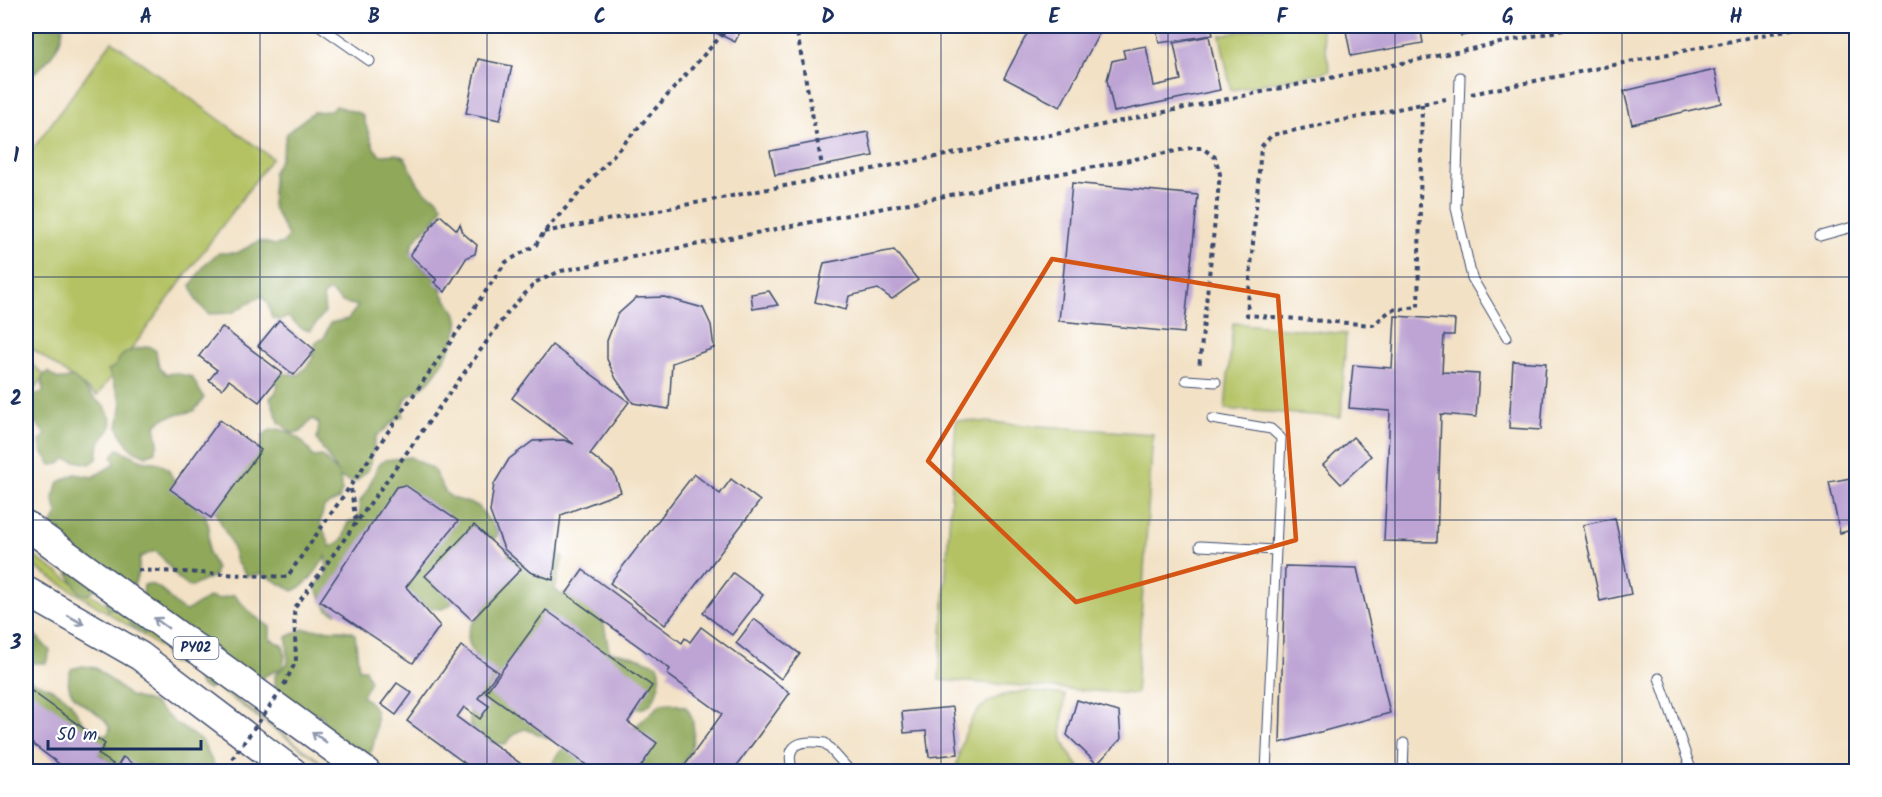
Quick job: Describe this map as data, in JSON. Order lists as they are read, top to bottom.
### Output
{
  "streets": {
    "highway": ["PY02"]
  },
  "scale_bar": "50 m",
  "grid": {
    "columns": [
      "A",
      "B",
      "C",
      "D",
      "E",
      "F",
      "G",
      "H"
    ],
    "rows": ["1", "2", "3"]
  }
}
